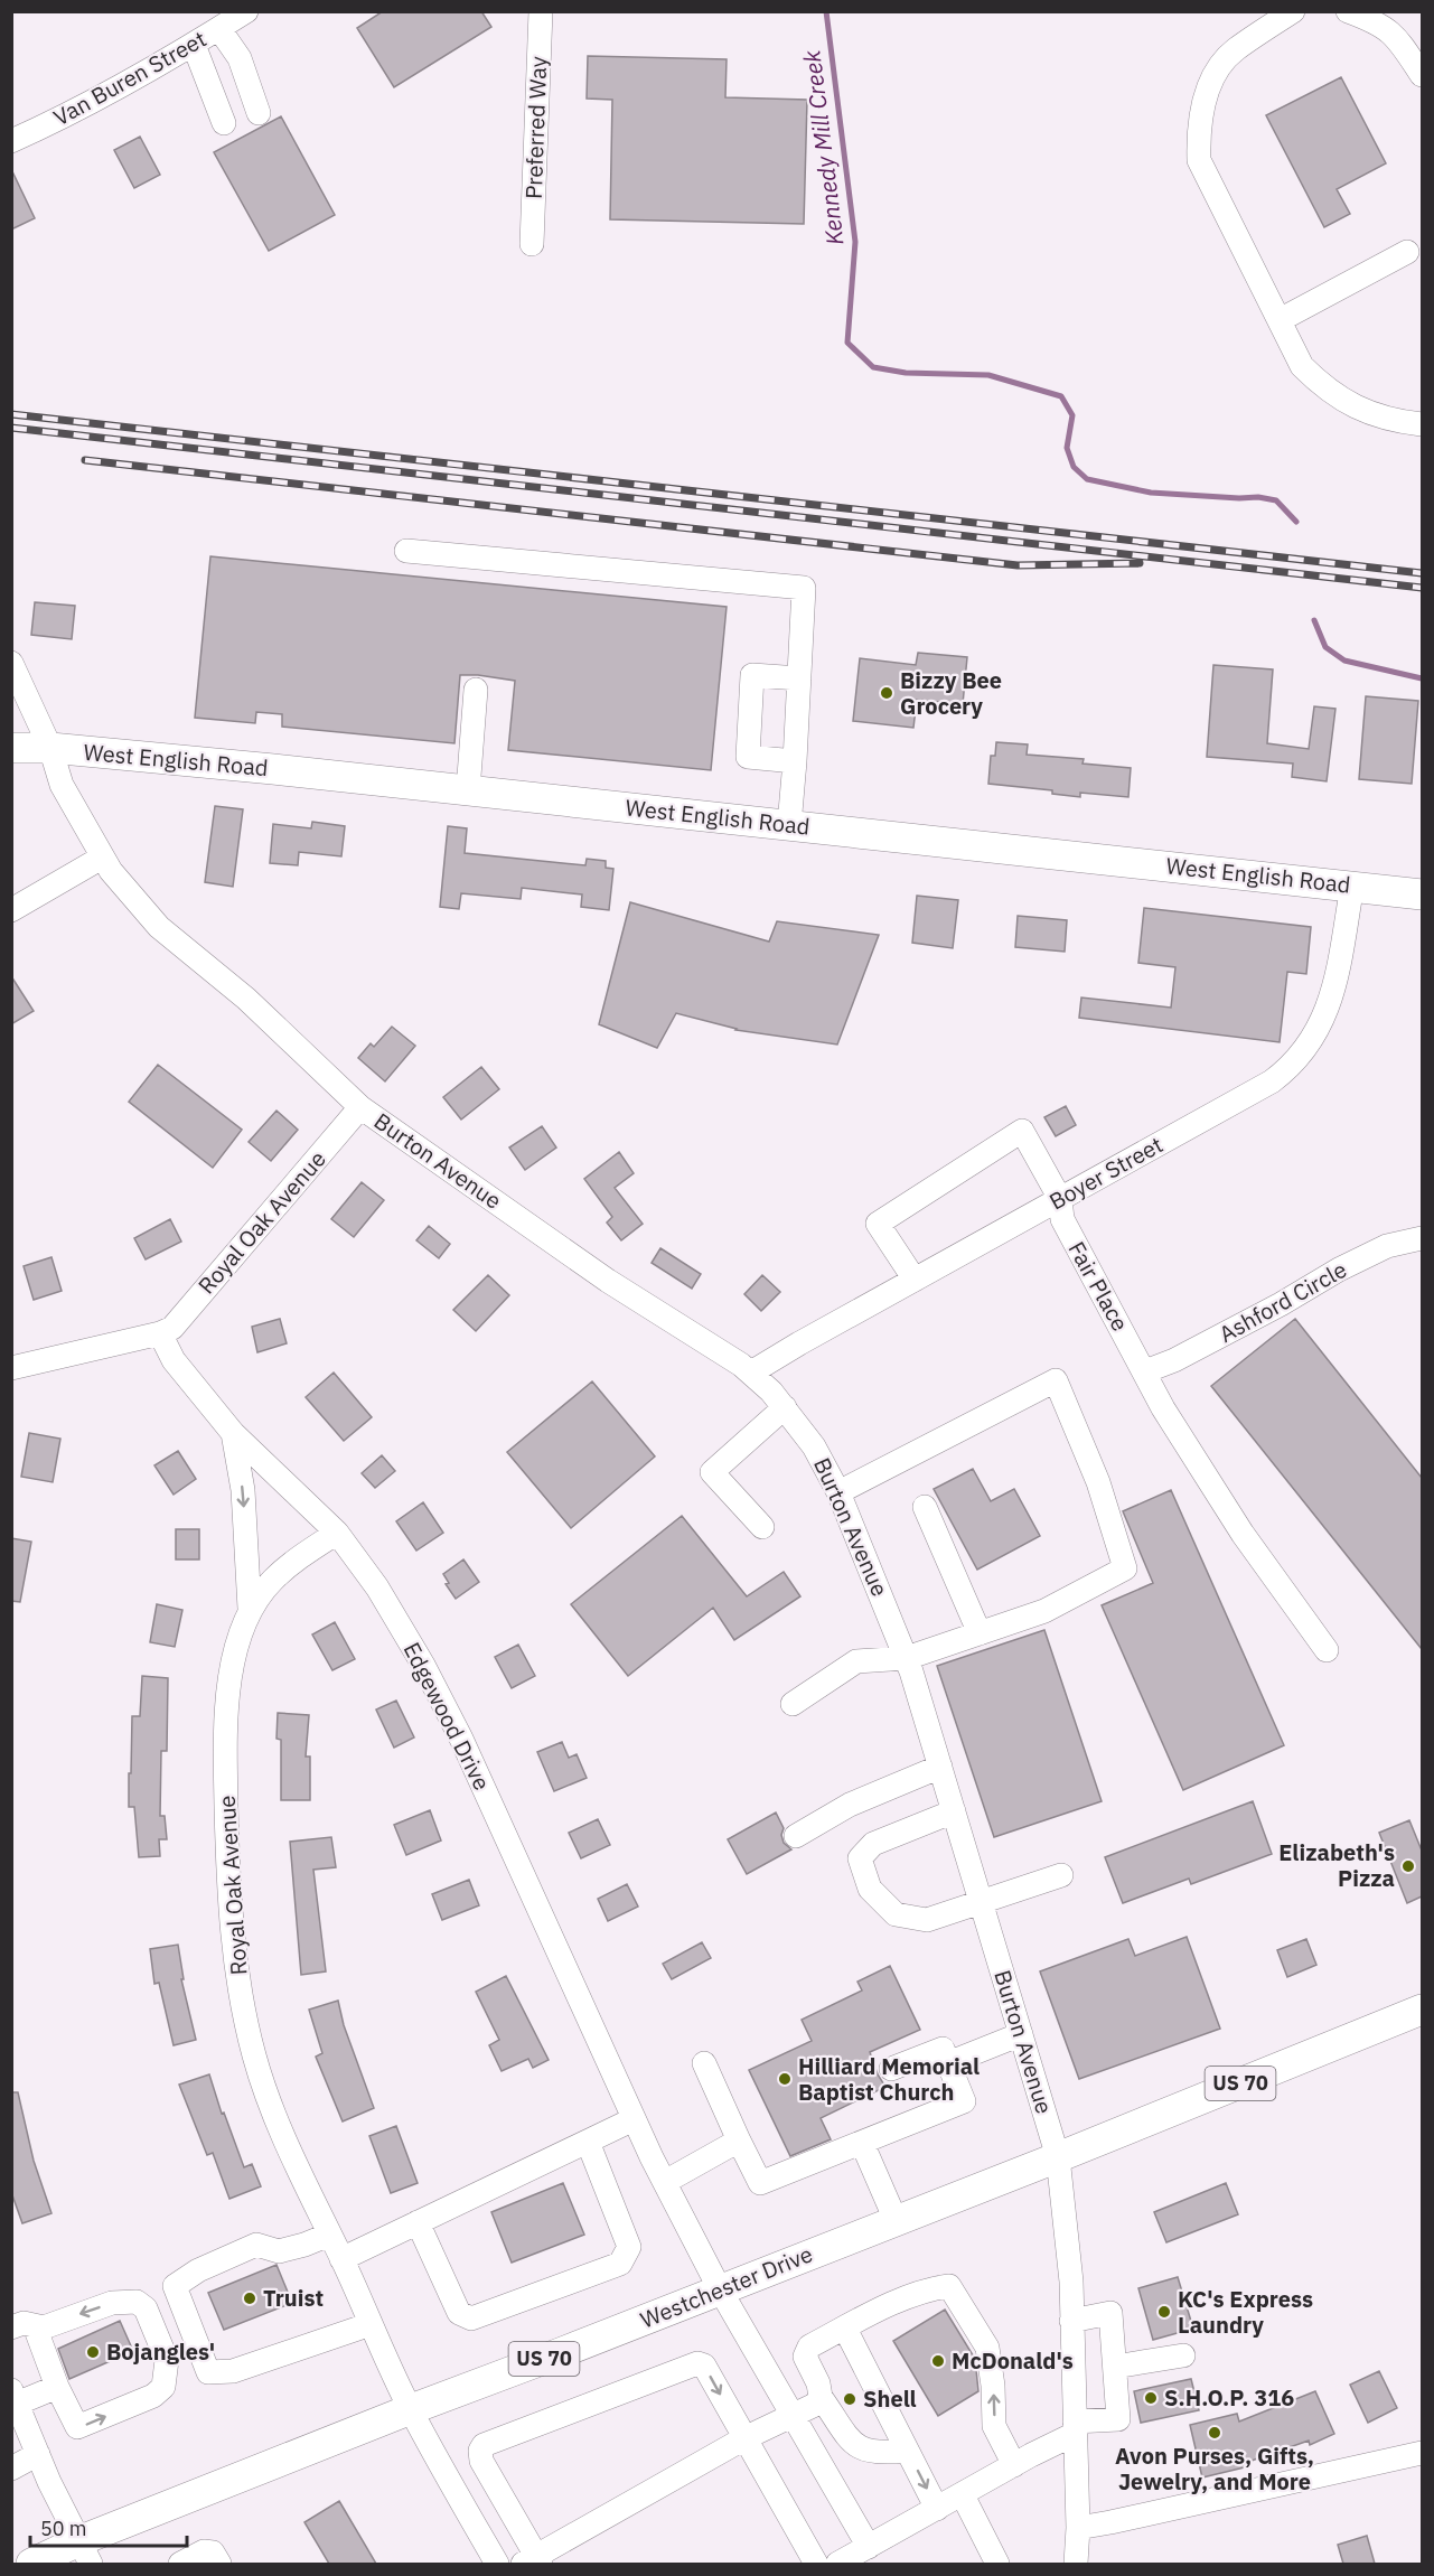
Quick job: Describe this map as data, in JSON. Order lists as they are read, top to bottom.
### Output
{
  "streets": {
    "main road": ["West English Road", "US 70", "Westchester Drive"],
    "street": [
      "Van Buren Street",
      "Preferred Way",
      "Burton Avenue",
      "Boyer Street",
      "Royal Oak Avenue",
      "Fair Place",
      "Ashford Circle",
      "Edgewood Drive"
    ]
  },
  "crossings": [
    ["West English Road", "Burton Avenue"],
    ["West English Road", "Boyer Street"],
    ["Burton Avenue", "Boyer Street"],
    ["Burton Avenue", "Royal Oak Avenue"],
    ["Burton Avenue", "Westchester Drive"],
    ["Boyer Street", "Fair Place"],
    ["Royal Oak Avenue", "Edgewood Drive"],
    ["Royal Oak Avenue", "Westchester Drive"],
    ["Fair Place", "Ashford Circle"],
    ["Edgewood Drive", "Westchester Drive"]
  ],
  "water": ["Kennedy Mill Creek"],
  "places": [
    "Bizzy Bee Grocery",
    "Elizabeth's Pizza",
    "Hilliard Memorial Baptist Church",
    "Truist",
    "KC's Express Laundry",
    "Bojangles'",
    "McDonald's",
    "S.H.O.P. 316",
    "Shell",
    "Avon Purses, Gifts, Jewelry, and More"
  ],
  "scale_bar": "50 m"
}
